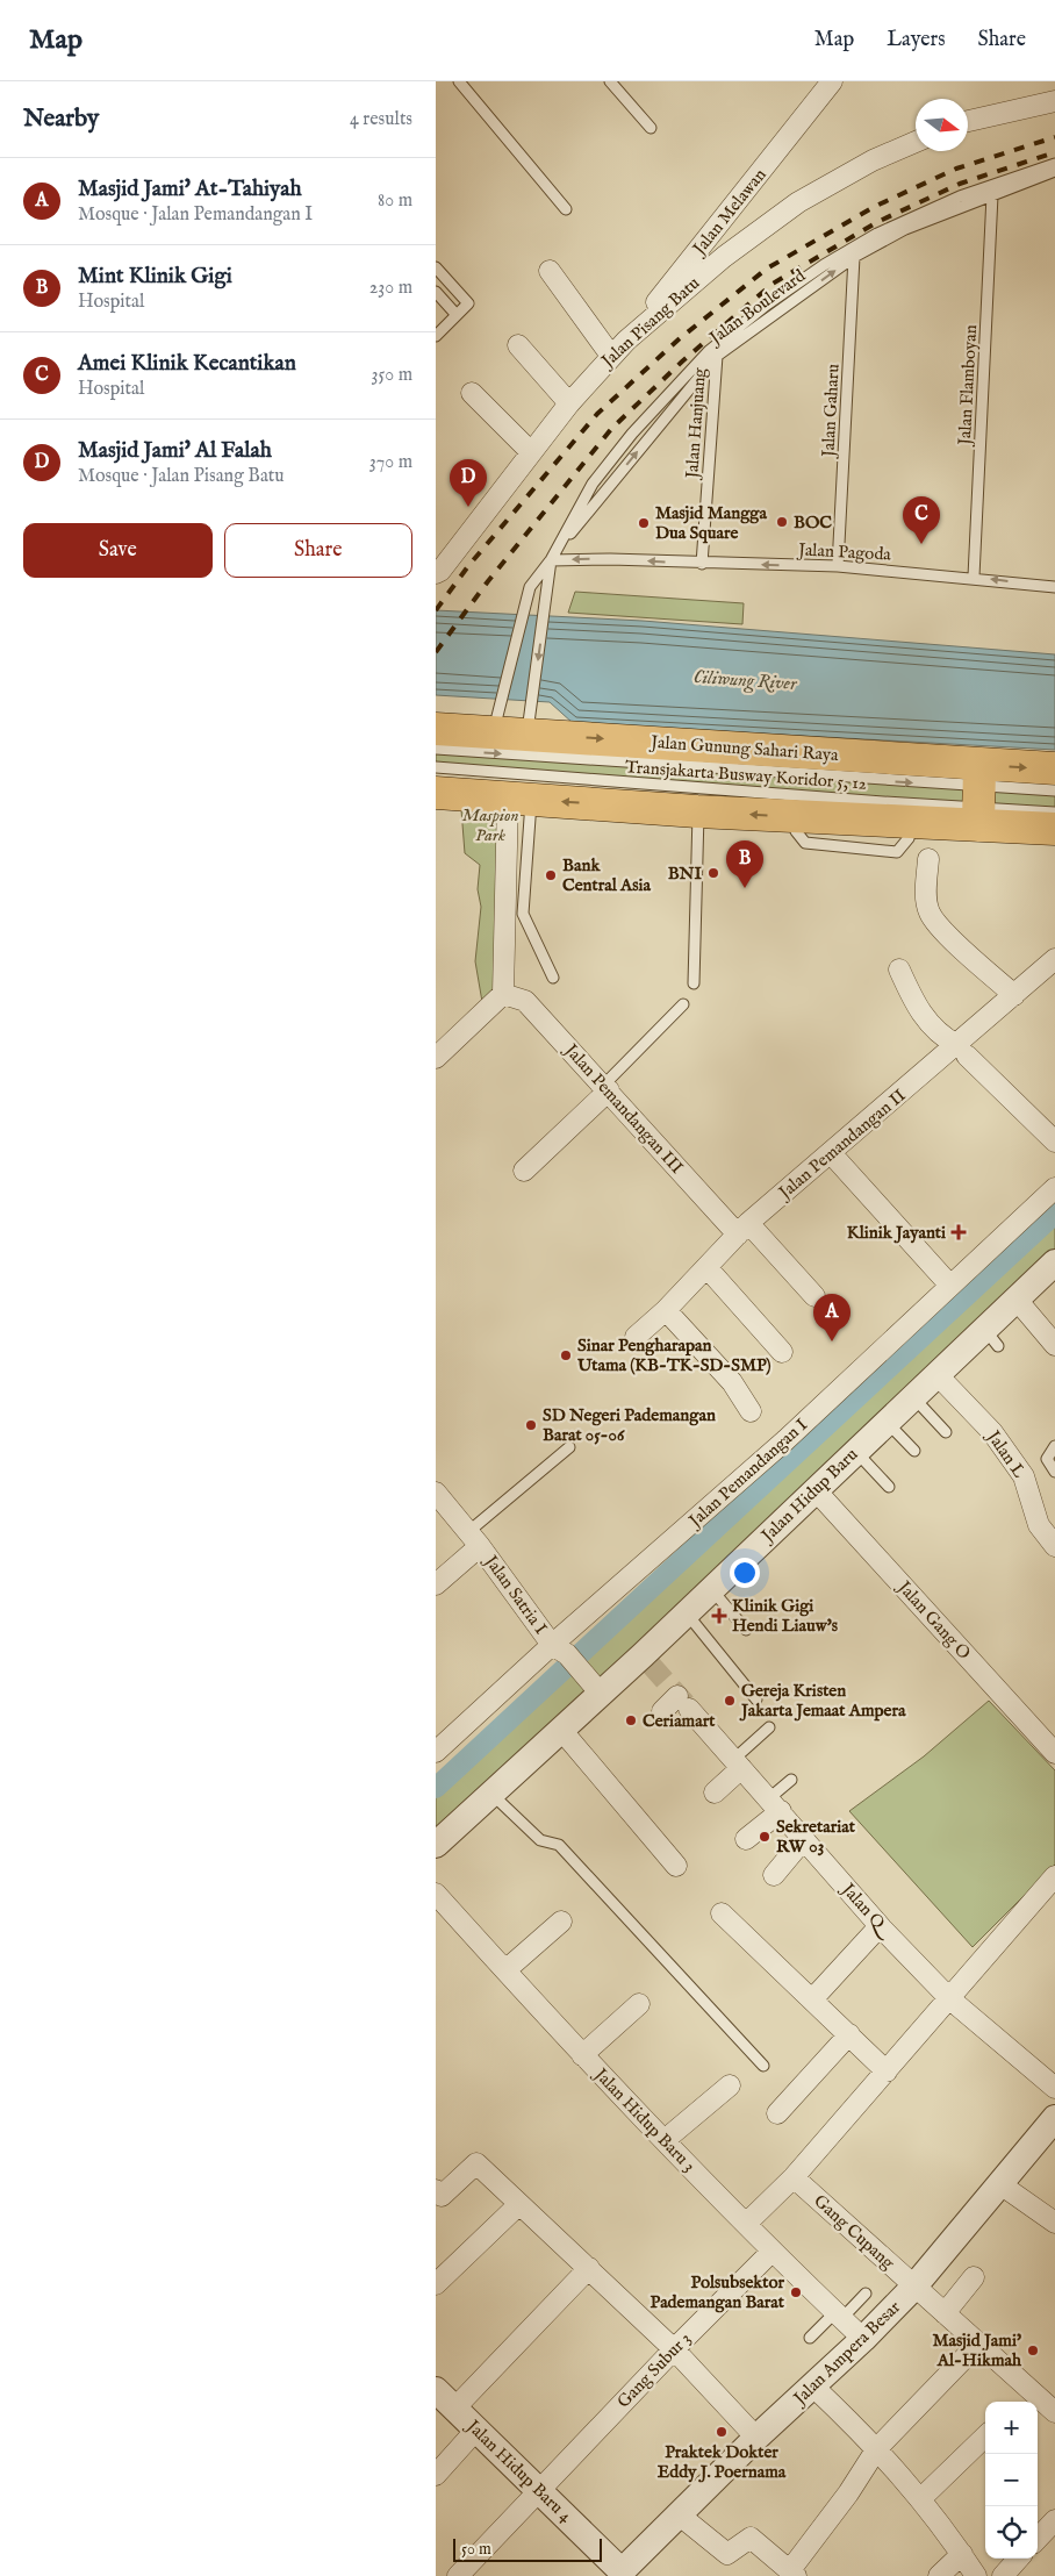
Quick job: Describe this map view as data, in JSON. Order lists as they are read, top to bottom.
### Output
{
  "streets": {
    "main road": ["Jalan Gunung Sahari Raya"],
    "street": [
      "Jalan Melawan",
      "Jalan Pisang Batu",
      "Jalan Pemandangan III",
      "Jalan Pemandangan II",
      "Jalan L",
      "Jalan Pemandangan I",
      "Jalan Hidup Baru",
      "Jalan Satria I",
      "Jalan Gang O",
      "Jalan Q",
      "Jalan Hidup Baru 3",
      "Gang Cupang",
      "Jalan Ampera Besar",
      "Gang Subur 3",
      "Jalan Hidup Baru 4"
    ],
    "lane": [
      "Jalan Boulevard",
      "Jalan Flamboyan",
      "Jalan Gaharu",
      "Jalan Hanjuang",
      "Jalan Pagoda",
      "Transjakarta Busway Koridor 5, 12"
    ]
  },
  "crossings": [
    ["Jalan Melawan", "Jalan Pisang Batu"],
    ["Jalan Boulevard", "Jalan Flamboyan"],
    ["Jalan Boulevard", "Jalan Gaharu"],
    ["Jalan Boulevard", "Jalan Hanjuang"],
    ["Jalan Boulevard", "Jalan Pagoda"],
    ["Jalan Boulevard", "Jalan Gunung Sahari Raya"],
    ["Jalan Flamboyan", "Jalan Pagoda"],
    ["Jalan Gaharu", "Jalan Pagoda"],
    ["Jalan Hanjuang", "Jalan Pagoda"],
    ["Jalan Gunung Sahari Raya", "Transjakarta Busway Koridor 5, 12"],
    ["Jalan Pemandangan III", "Jalan Pemandangan II"],
    ["Jalan L", "Jalan Hidup Baru"],
    ["Jalan Pemandangan I", "Jalan Satria I"],
    ["Jalan Hidup Baru", "Jalan Satria I"],
    ["Jalan Hidup Baru", "Jalan Gang O"],
    ["Jalan Hidup Baru 3", "Jalan Ampera Besar"],
    ["Jalan Hidup Baru 3", "Gang Subur 3"],
    ["Gang Cupang", "Jalan Ampera Besar"],
    ["Jalan Ampera Besar", "Jalan Hidup Baru 4"],
    ["Gang Subur 3", "Jalan Hidup Baru 4"]
  ],
  "one_way": ["Jalan Pagoda"],
  "water": ["Ciliwung River"],
  "parks": ["Maspion Park"],
  "places": {
    "other": [
      "BOC",
      "Masjid Mangga Dua Square",
      "BNI",
      "Bank Central Asia",
      "Sinar Pengharapan Utama (KB-TK-SD-SMP)",
      "SD Negeri Pademangan Barat 05-06",
      "Gereja Kristen Jakarta Jemaat Ampera",
      "Ceriamart",
      "Sekretariat RW 03",
      "Polsubsektor Pademangan Barat",
      "Masjid Jami' Al-Hikmah",
      "Praktek Dokter Eddy J. Poernama"
    ],
    "health": ["Klinik Jayanti", "Klinik Gigi Hendi Liauw's"]
  },
  "scale_bar": "50 m",
  "north": "right",
  "page": {
    "header": "Map",
    "nav": ["Map", "Layers", "Share"],
    "heading": ["Nearby", "4 results"],
    "list": [
      {
        "mark": "A",
        "name": "Masjid Jami' At-Tahiyah",
        "note": "Mosque · Jalan Pemandangan I",
        "value": "80 m"
      },
      {
        "mark": "B",
        "name": "Mint Klinik Gigi",
        "note": "Hospital",
        "value": "230 m"
      },
      {
        "mark": "C",
        "name": "Amei Klinik Kecantikan",
        "note": "Hospital",
        "value": "350 m"
      },
      {
        "mark": "D",
        "name": "Masjid Jami' Al Falah",
        "note": "Mosque · Jalan Pisang Batu",
        "value": "370 m"
      }
    ],
    "pins": [
      "D",
      "C",
      "B",
      "A"
    ],
    "buttons": ["Save", "Share"],
    "map_buttons": ["+", "−"],
    "scale": "50 m"
  }
}
